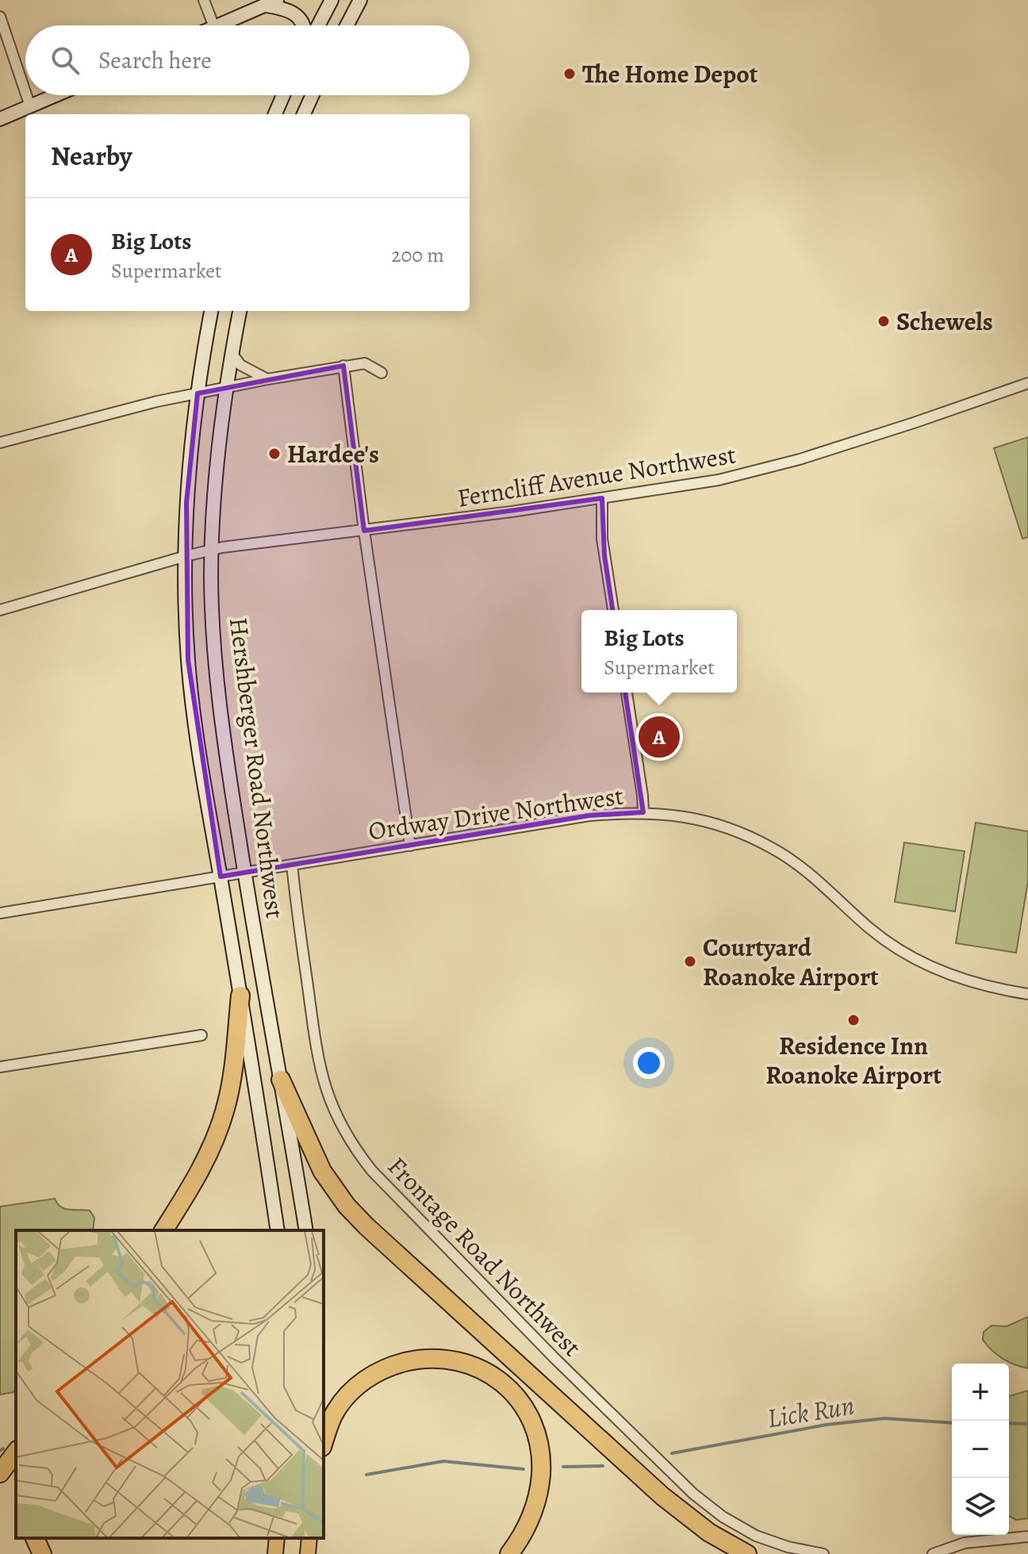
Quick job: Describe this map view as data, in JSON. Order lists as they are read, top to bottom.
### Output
{
  "streets": {
    "main road": ["Hershberger Road Northwest"],
    "street": ["Ferncliff Avenue Northwest", "Ordway Drive Northwest", "Frontage Road Northwest"]
  },
  "crossings": [
    ["Ferncliff Avenue Northwest", "Hershberger Road Northwest"],
    ["Hershberger Road Northwest", "Ordway Drive Northwest"],
    ["Ordway Drive Northwest", "Frontage Road Northwest"]
  ],
  "water": ["Lick Run"],
  "places": [
    "The Home Depot",
    "Schewels",
    "Hardee's",
    "Courtyard Roanoke Airport",
    "Residence Inn Roanoke Airport"
  ],
  "page": {
    "search": "Search here",
    "heading": "Nearby",
    "list": [
      {
        "mark": "A",
        "name": "Big Lots",
        "note": "Supermarket",
        "value": "200 m"
      }
    ],
    "popup": ["Big Lots", "Supermarket"],
    "pins": "A",
    "map_buttons": ["+", "−"]
  }
}
